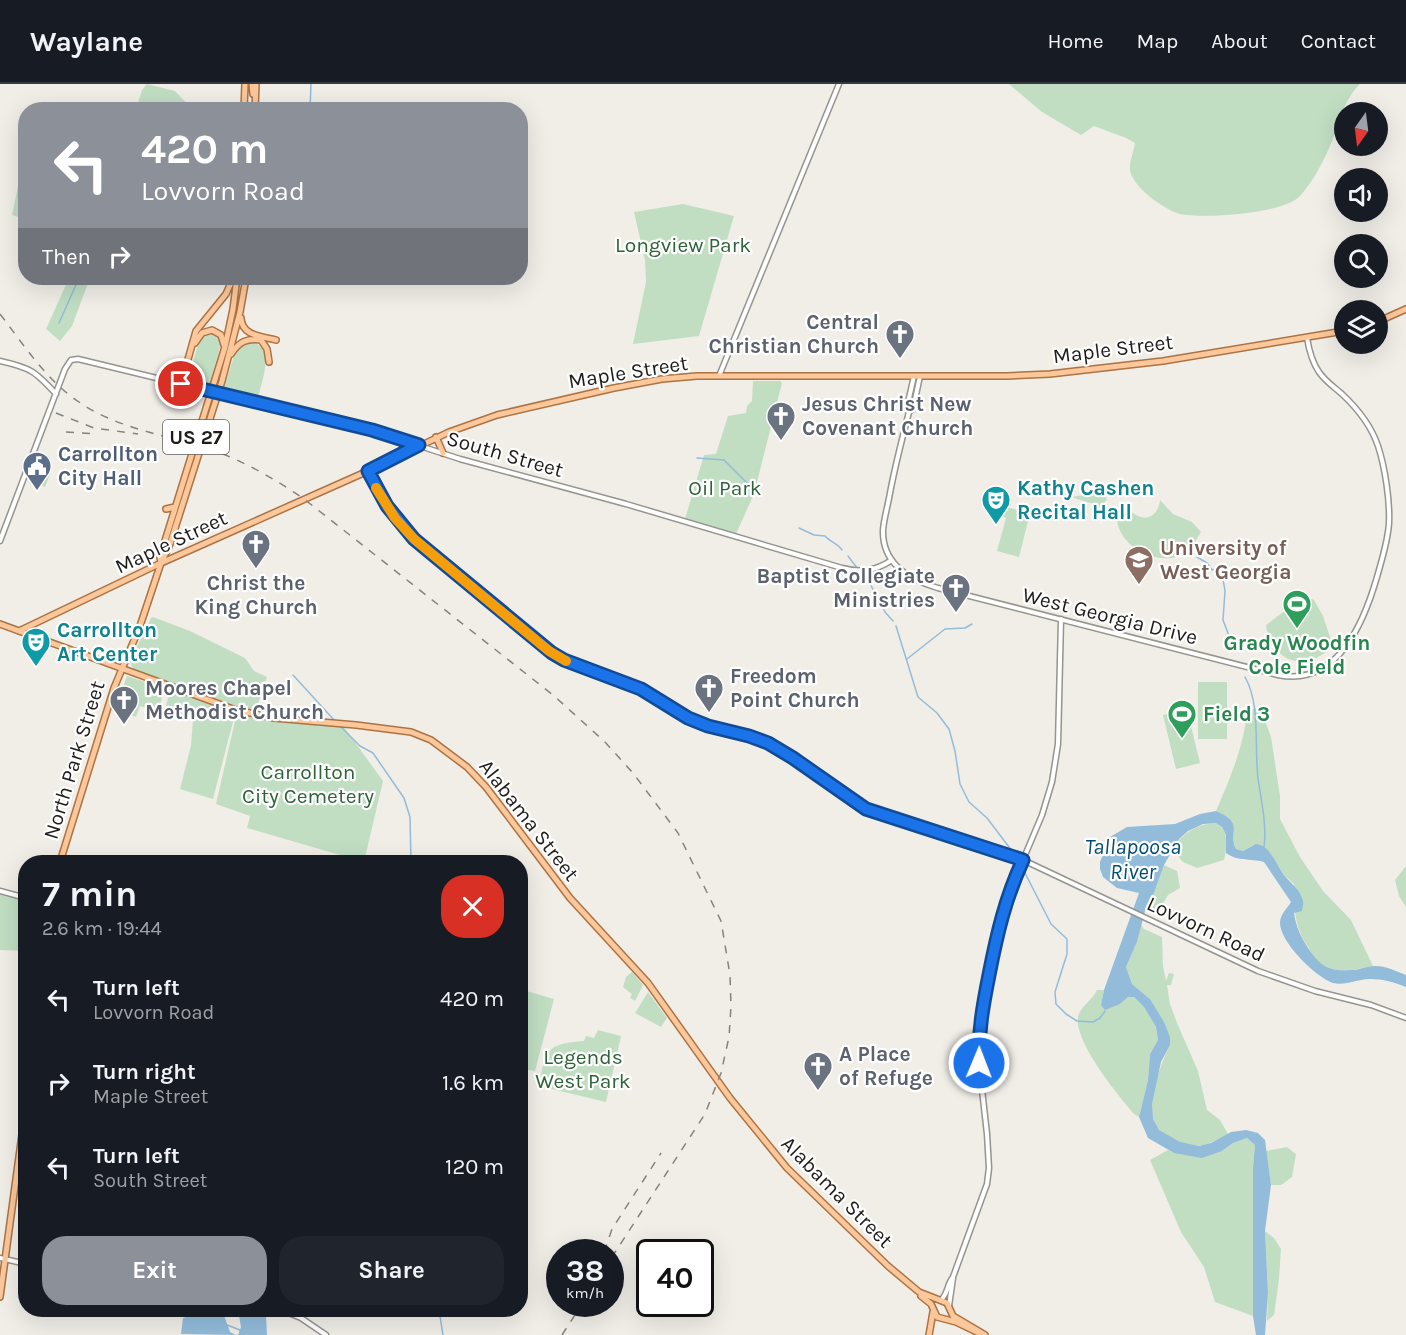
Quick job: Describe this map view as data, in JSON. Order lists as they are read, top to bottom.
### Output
{
  "streets": {
    "main road": [
      "Maple Street",
      "US 27",
      "North Park Street",
      "Alabama Street"
    ],
    "street": ["South Street", "West Georgia Drive", "Lovvorn Road"]
  },
  "crossings": [
    ["Maple Street", "US 27"],
    ["Maple Street", "South Street"],
    ["Maple Street", "West Georgia Drive"],
    ["Maple Street", "Alabama Street"],
    ["Maple Street", "Lovvorn Road"],
    ["US 27", "North Park Street"],
    ["US 27", "Alabama Street"],
    ["South Street", "West Georgia Drive"],
    ["North Park Street", "Alabama Street"]
  ],
  "water": ["Tallapoosa River"],
  "parks": [
    "Longview Park",
    "Oil Park",
    "Carrollton City Cemetery",
    "Legends West Park"
  ],
  "places": {
    "church": [
      "Central Christian Church",
      "Jesus Christ New Covenant Church",
      "Christ the King Church",
      "Baptist Collegiate Ministries",
      "Freedom Point Church",
      "Moores Chapel Methodist Church",
      "A Place of Refuge"
    ],
    "public building": ["Carrollton City Hall"],
    "theatre": ["Kathy Cashen Recital Hall", "Carrollton Art Center"],
    "school or university": ["University of West Georgia"],
    "sports": ["Grady Woodfin Cole Field", "Field 3"]
  },
  "north": "bottom",
  "page": {
    "header": "Waylane",
    "nav": [
      "Home",
      "Map",
      "About",
      "Contact"
    ],
    "turn": ["420 m", "Lovvorn Road"],
    "then": "Then",
    "heading": ["7 min", "2.6 km · 19:44"],
    "list": [
      {
        "name": "Turn left",
        "note": "Lovvorn Road",
        "value": "420 m"
      },
      {
        "name": "Turn right",
        "note": "Maple Street",
        "value": "1.6 km"
      },
      {
        "name": "Turn left",
        "note": "South Street",
        "value": "120 m"
      }
    ],
    "buttons": ["Exit", "Share"],
    "speed": "38 km/h",
    "limit": "40"
  }
}
